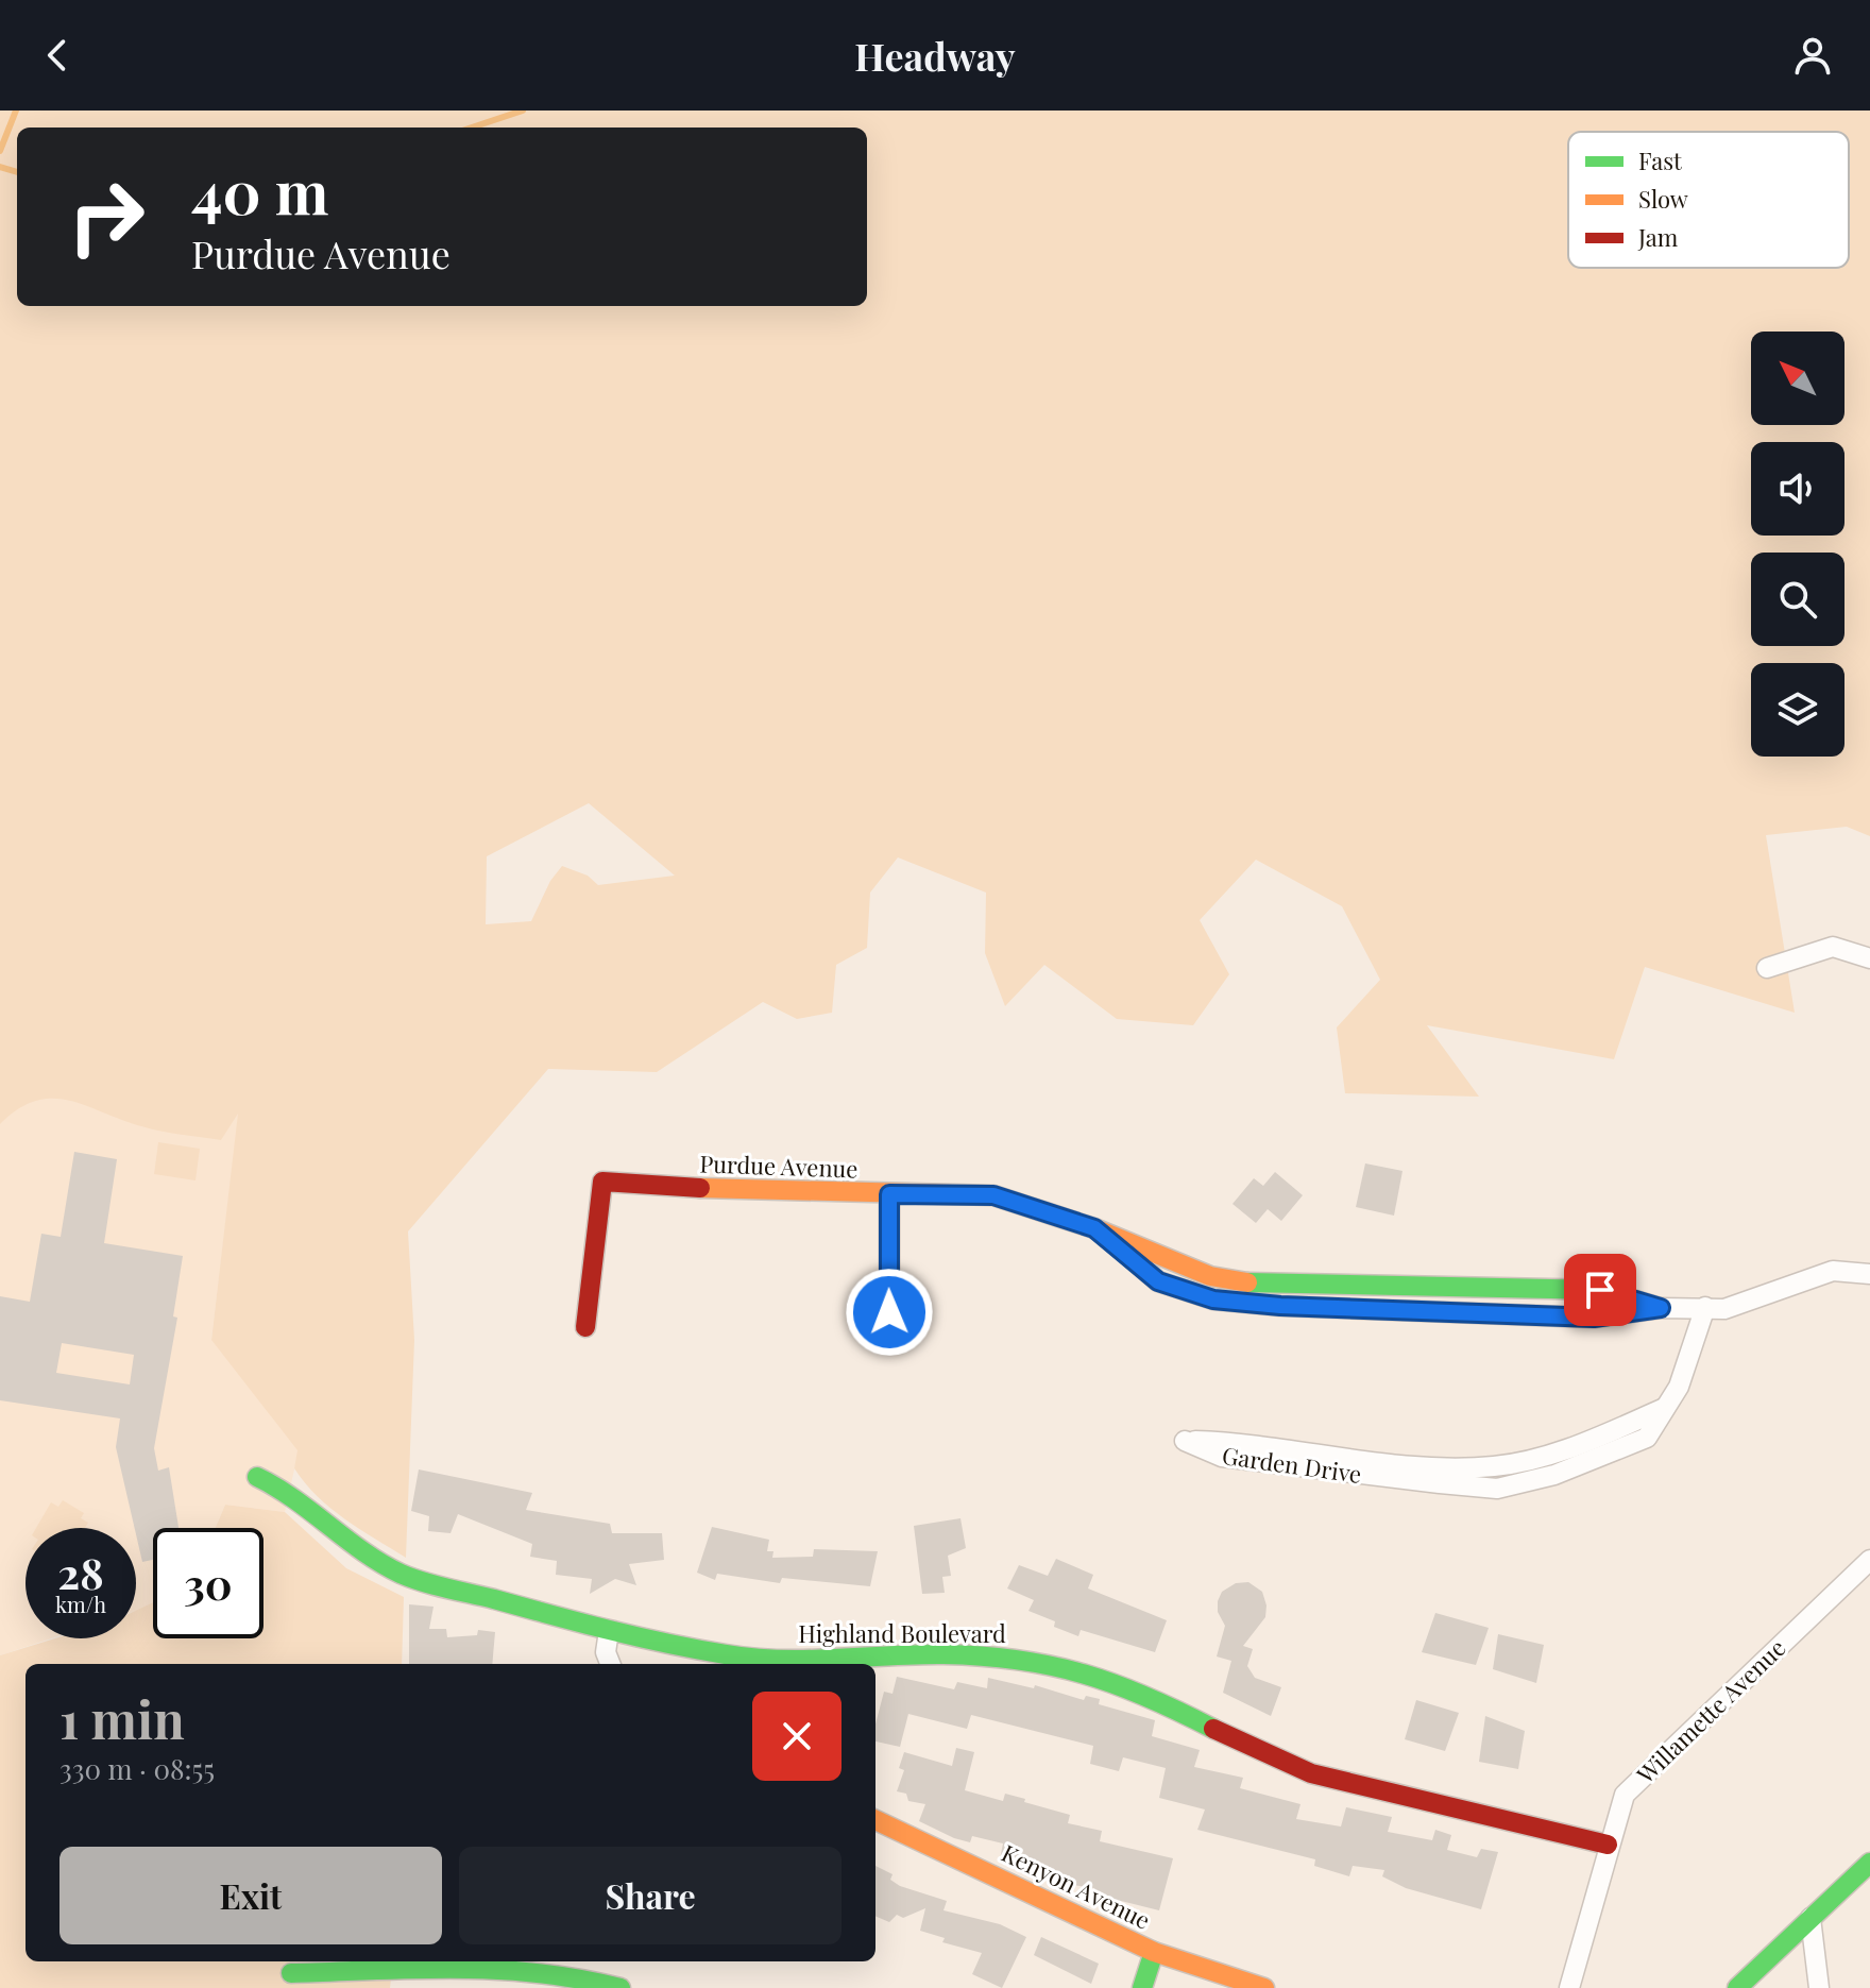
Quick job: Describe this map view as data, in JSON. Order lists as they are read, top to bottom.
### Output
{
  "streets": {
    "street": [
      "Purdue Avenue",
      "Garden Drive",
      "Highland Boulevard",
      "Willamette Avenue",
      "Kenyon Avenue"
    ]
  },
  "crossings": [
    ["Purdue Avenue", "Garden Drive"],
    ["Highland Boulevard", "Willamette Avenue"]
  ],
  "legend": ["Fast", "Slow", "Jam"],
  "north": "top left",
  "page": {
    "header": "Headway",
    "turn": ["40 m", "Purdue Avenue"],
    "speed": "28 km/h",
    "limit": "30",
    "heading": ["1 min", "330 m · 08:55"],
    "buttons": ["Exit", "Share"]
  }
}
